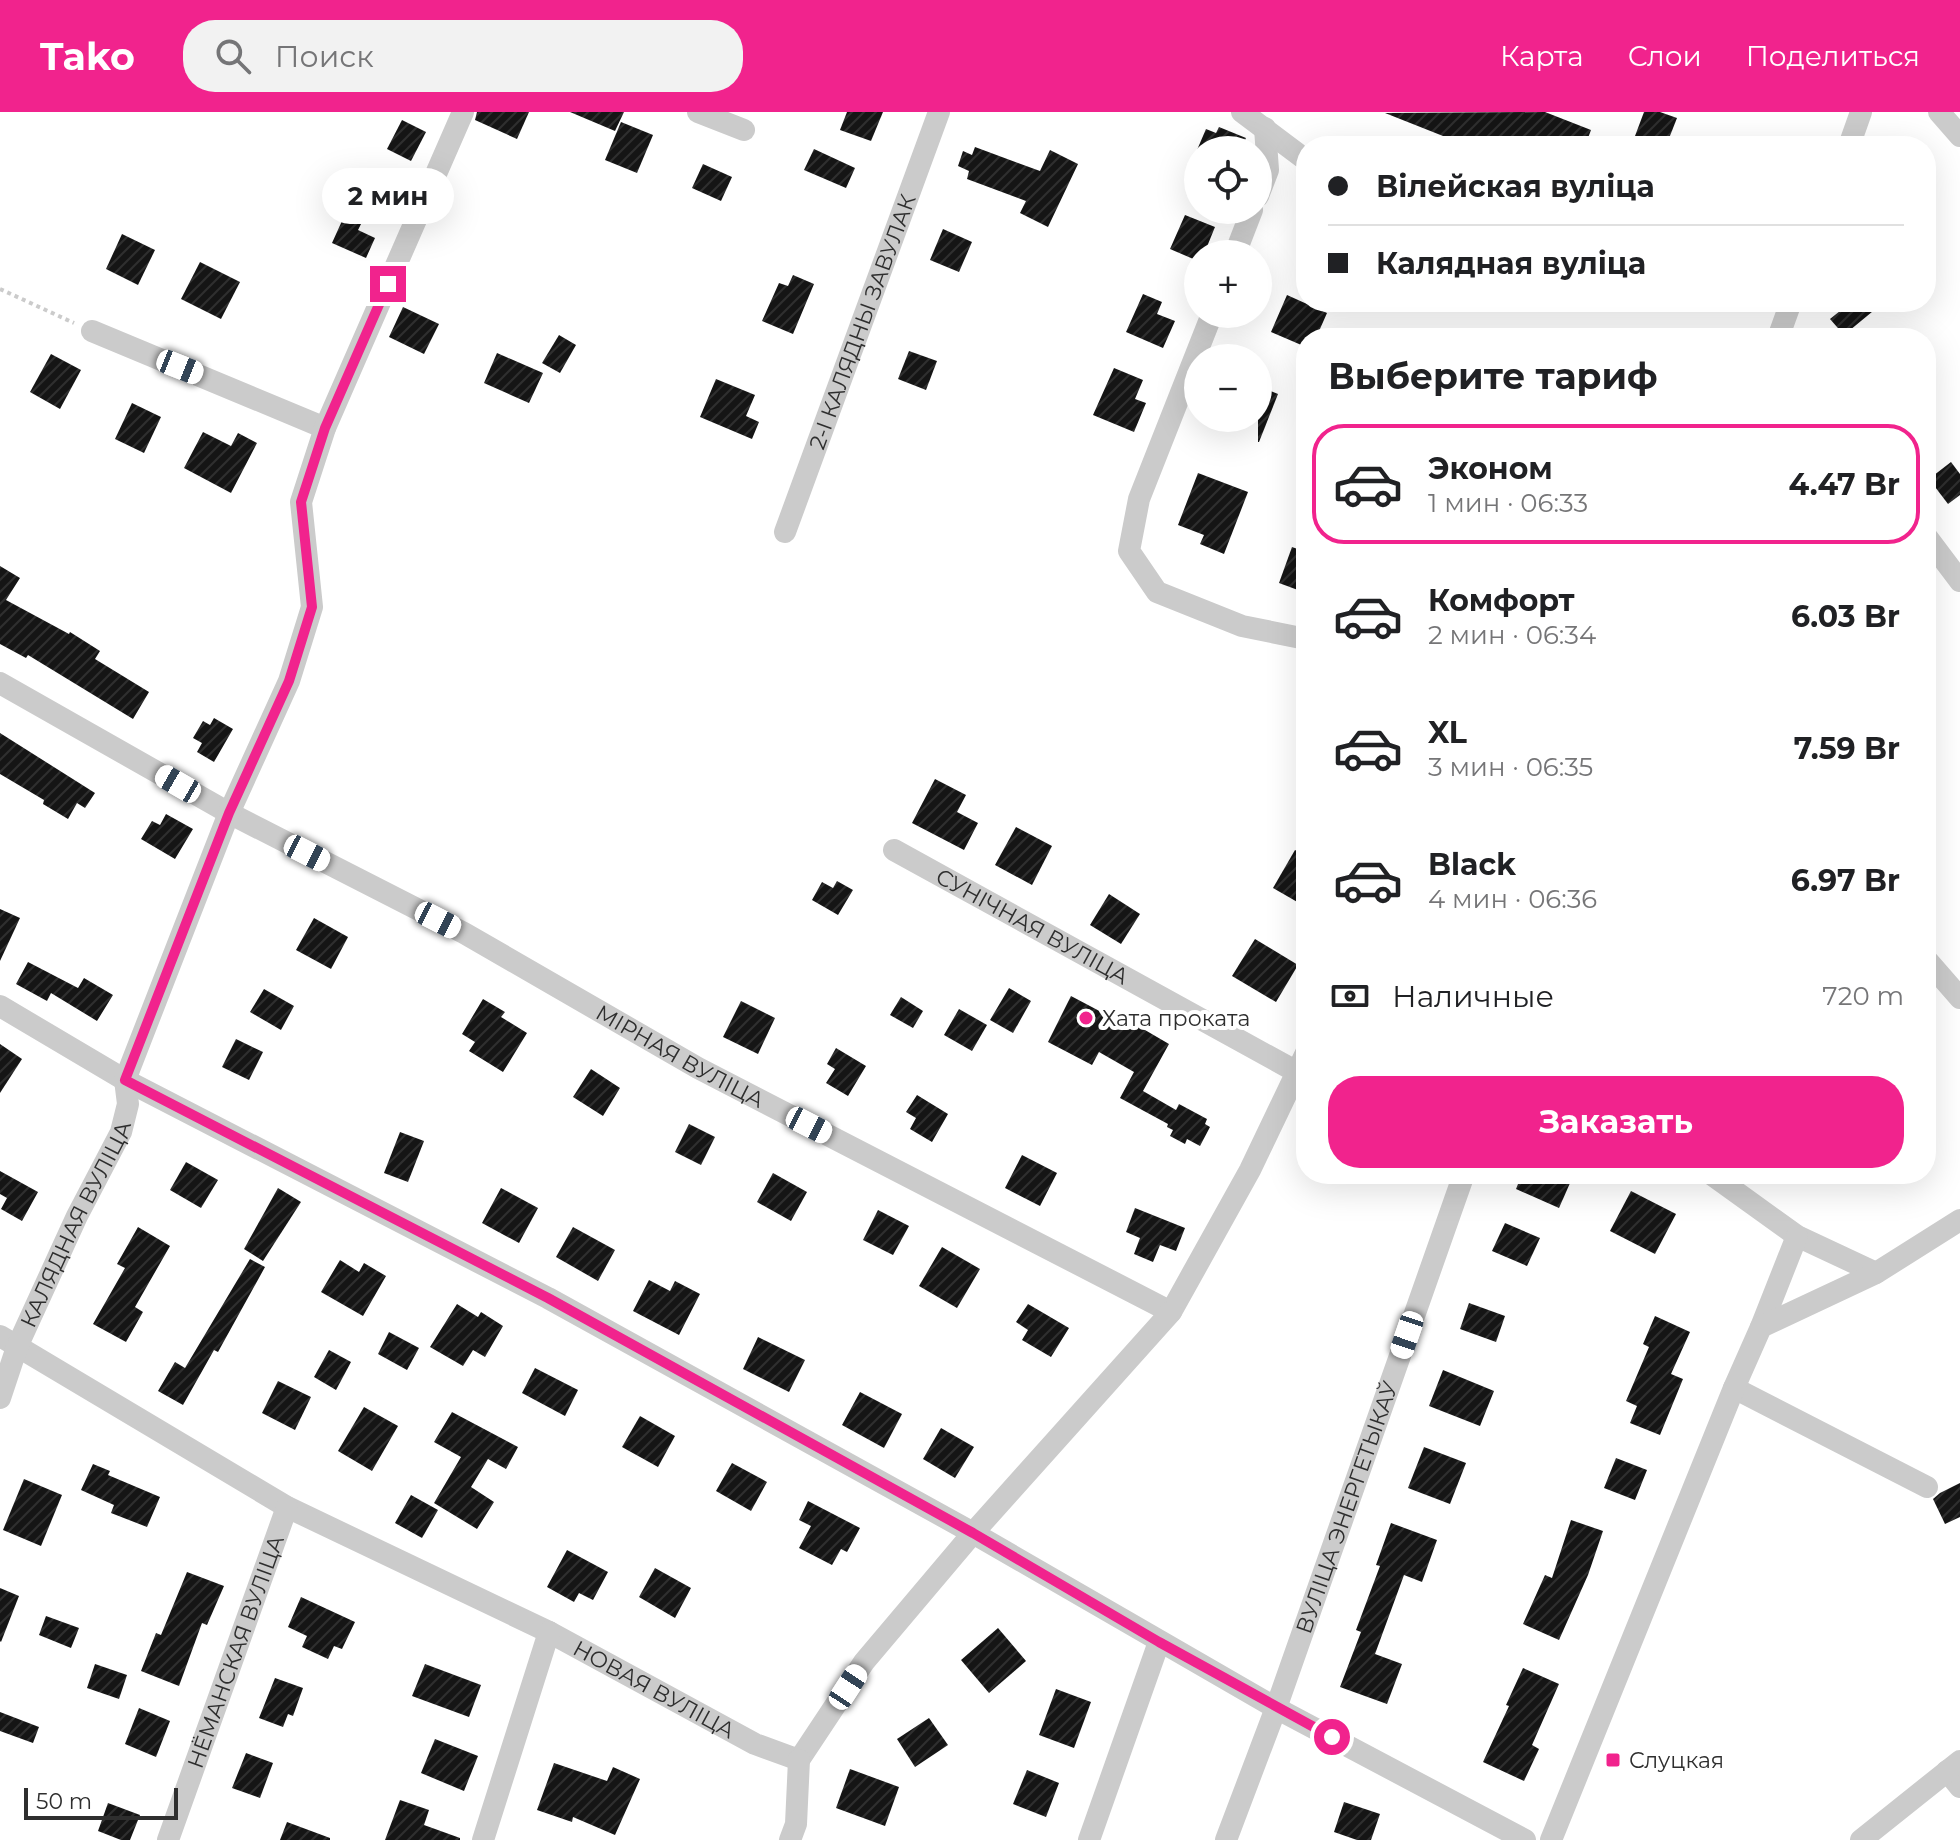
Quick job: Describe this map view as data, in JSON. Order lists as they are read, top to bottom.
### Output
{
  "streets": {
    "street": [
      "2-І КАЛЯДНЫ ЗАВУЛАК",
      "СУНІЧНАЯ ВУЛІЦА",
      "МІРНАЯ ВУЛІЦА",
      "КАЛЯДНАЯ ВУЛІЦА",
      "ВУЛІЦА ЭНЕРГЕТЫКАЎ",
      "НЁМАНСКАЯ ВУЛІЦА",
      "НОВАЯ ВУЛІЦА"
    ]
  },
  "crossings": [
    ["МІРНАЯ ВУЛІЦА", "КАЛЯДНАЯ ВУЛІЦА"],
    ["КАЛЯДНАЯ ВУЛІЦА", "НОВАЯ ВУЛІЦА"],
    ["НЁМАНСКАЯ ВУЛІЦА", "НОВАЯ ВУЛІЦА"]
  ],
  "places": {
    "other": ["Хата проката"],
    "transit": ["Слуцкая"]
  },
  "scale_bar": "50 m",
  "page": {
    "header": "Tako",
    "search": "Поиск",
    "nav": ["Карта", "Слои", "Поделиться"],
    "map_buttons": ["+", "−"],
    "banner": ["Вілейская вуліца", "Калядная вуліца"],
    "bubble": "2 мин",
    "heading": "Выберите тариф",
    "list": [
      {
        "name": "Эконом",
        "note": "1 мин · 06:33",
        "value": "4.47 Br"
      },
      {
        "name": "Комфорт",
        "note": "2 мин · 06:34",
        "value": "6.03 Br"
      },
      {
        "name": "XL",
        "note": "3 мин · 06:35",
        "value": "7.59 Br"
      },
      {
        "name": "Black",
        "note": "4 мин · 06:36",
        "value": "6.97 Br"
      }
    ],
    "pay": ["Наличные", "720 m"],
    "buttons": "Заказать",
    "scale": "50 m"
  }
}
